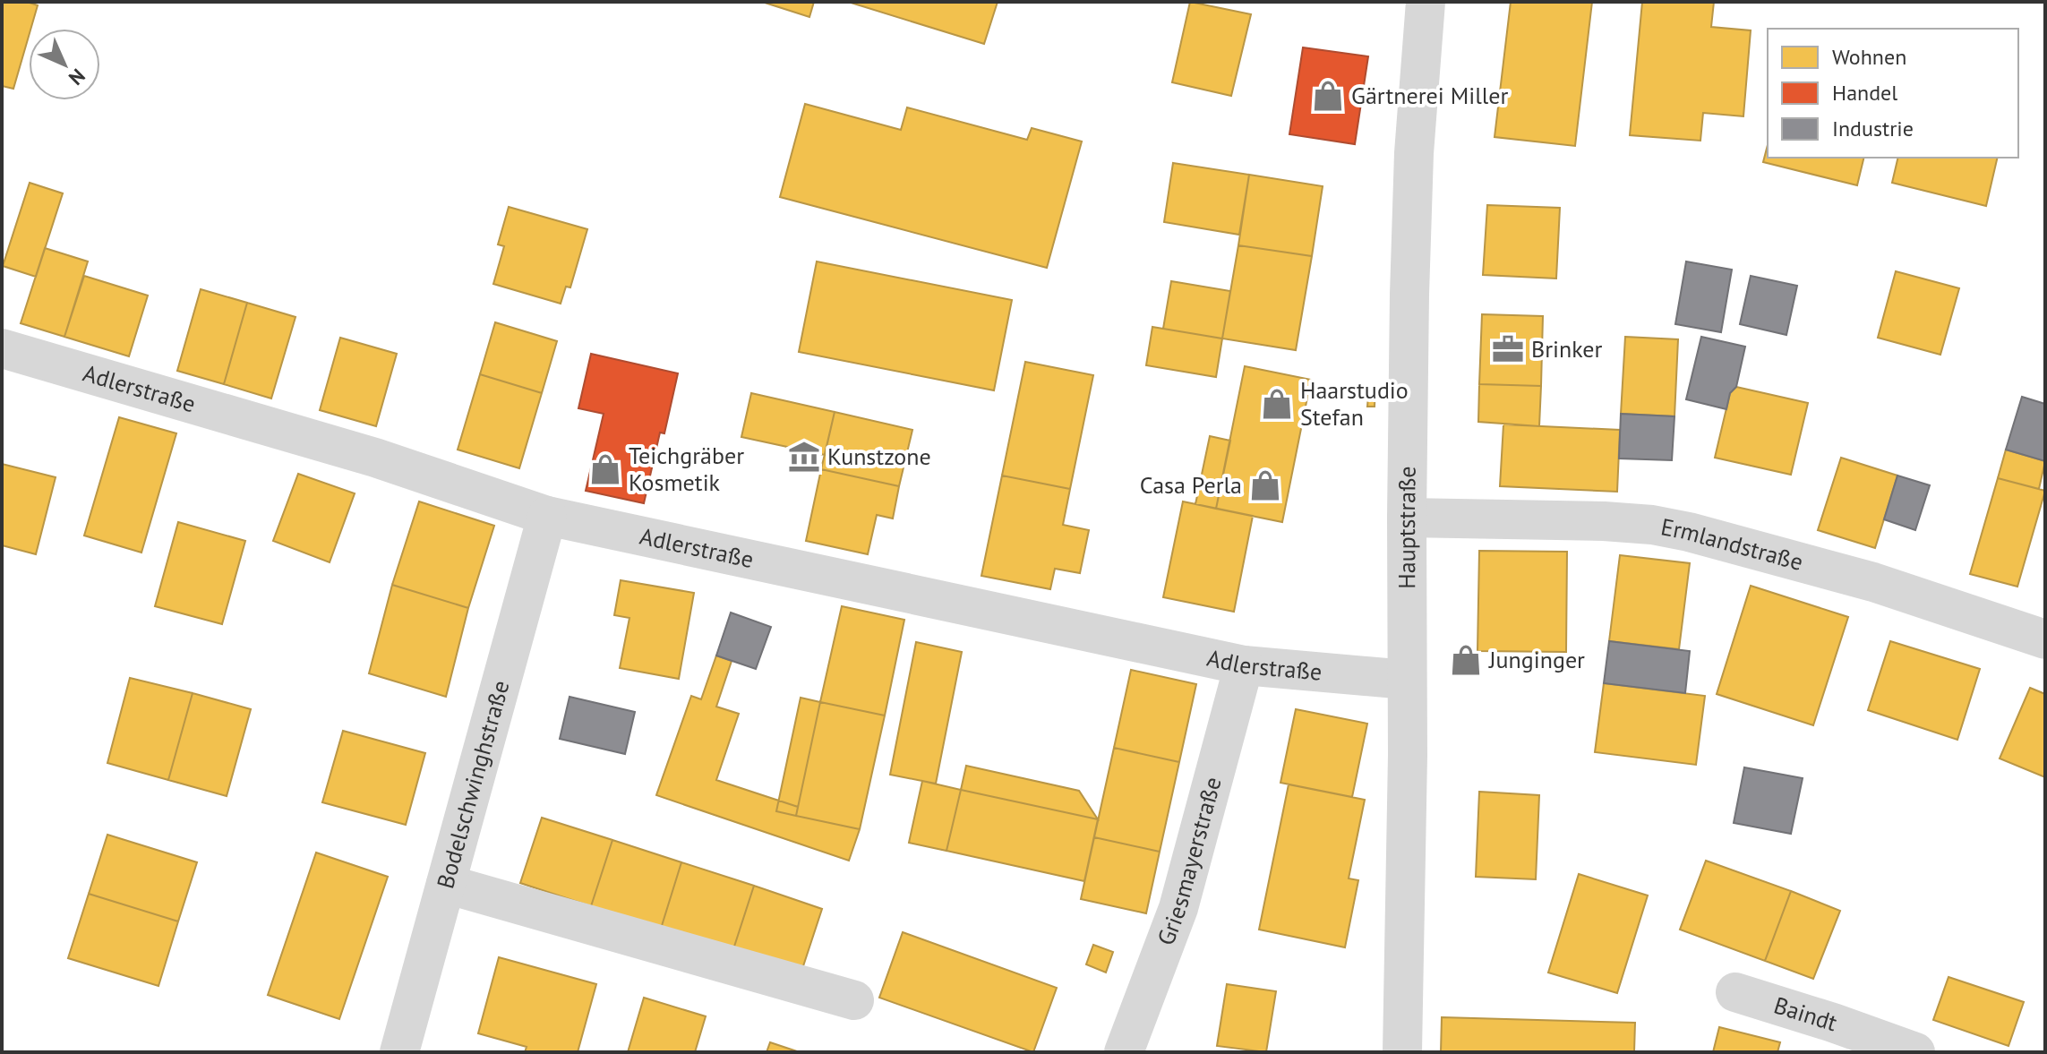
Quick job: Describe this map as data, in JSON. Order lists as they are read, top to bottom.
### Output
{
  "streets": {
    "street": [
      "Adlerstraße",
      "Hauptstraße",
      "Ermlandstraße",
      "Bodelschwinghstraße",
      "Griesmayerstraße",
      "Baindt"
    ]
  },
  "crossings": [
    ["Adlerstraße", "Hauptstraße"],
    ["Adlerstraße", "Bodelschwinghstraße"],
    ["Adlerstraße", "Griesmayerstraße"],
    ["Hauptstraße", "Ermlandstraße"]
  ],
  "places": {
    "shop": [
      "Gärtnerei Miller",
      "Haarstudio Stefan",
      "Teichgräber Kosmetik",
      "Casa Perla",
      "Junginger"
    ],
    "office": ["Brinker"],
    "museum": ["Kunstzone"]
  },
  "legend": ["Wohnen", "Handel", "Industrie"],
  "north": "bottom right"
}
